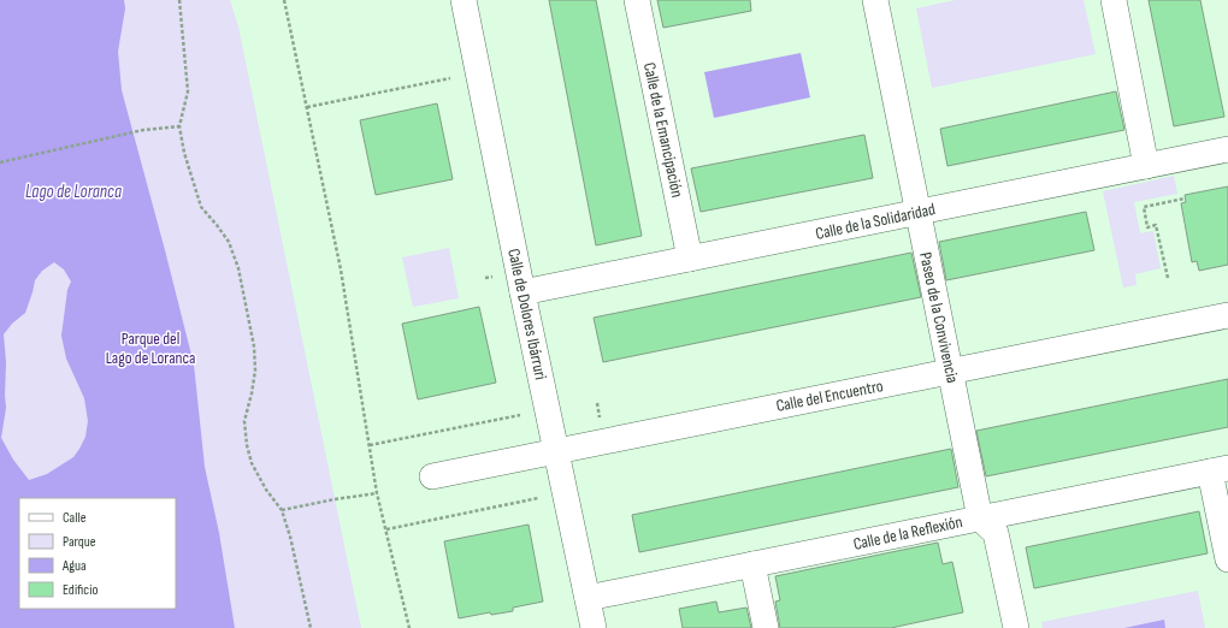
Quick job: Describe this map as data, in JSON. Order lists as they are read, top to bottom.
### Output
{
  "streets": {
    "street": [
      "Calle de la Emancipación",
      "Calle de la Solidaridad",
      "Calle de Dolores Ibárruri",
      "Paseo de la Convivencia",
      "Calle del Encuentro",
      "Calle de la Reflexión"
    ]
  },
  "crossings": [
    ["Calle de la Emancipación", "Calle de la Solidaridad"],
    ["Calle de la Solidaridad", "Calle de Dolores Ibárruri"],
    ["Calle de la Solidaridad", "Paseo de la Convivencia"],
    ["Calle de Dolores Ibárruri", "Calle del Encuentro"],
    ["Calle de Dolores Ibárruri", "Calle de la Reflexión"],
    ["Paseo de la Convivencia", "Calle del Encuentro"],
    ["Paseo de la Convivencia", "Calle de la Reflexión"]
  ],
  "water": ["Lago de Loranca"],
  "parks": ["Parque del Lago de Loranca"],
  "legend": [
    "Calle",
    "Parque",
    "Agua",
    "Edificio"
  ]
}
